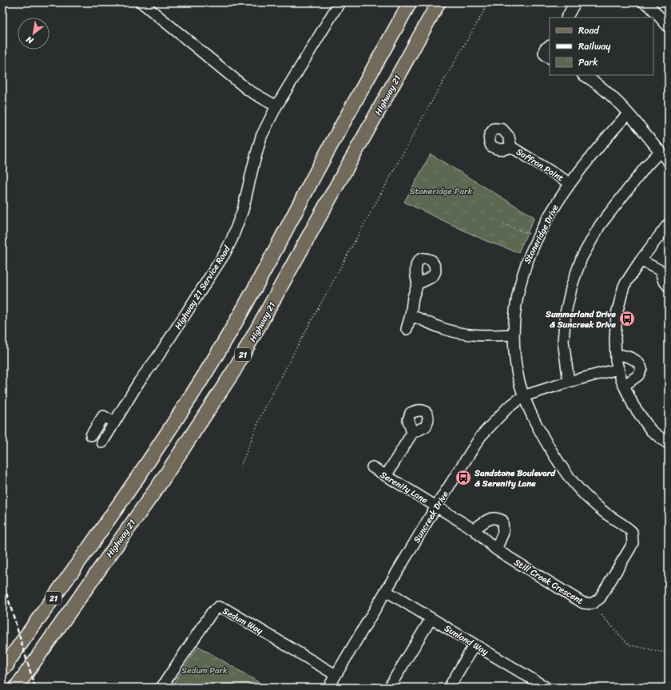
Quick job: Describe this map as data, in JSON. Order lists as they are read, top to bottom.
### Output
{
  "streets": {
    "main road": ["Highway 21", "21"],
    "street": [
      "Saffron Point",
      "Stoneridge Drive",
      "Highway 21 Service Road",
      "Serenity Lane",
      "Suncreek Drive",
      "Still Creek Crescent",
      "Sedum Way",
      "Sunland Way"
    ]
  },
  "crossings": [
    ["Saffron Point", "Stoneridge Drive"],
    ["Stoneridge Drive", "Suncreek Drive"],
    ["Stoneridge Drive", "Still Creek Crescent"],
    ["Serenity Lane", "Suncreek Drive"],
    ["Serenity Lane", "Still Creek Crescent"],
    ["Suncreek Drive", "Still Creek Crescent"],
    ["Suncreek Drive", "Sedum Way"],
    ["Suncreek Drive", "Sunland Way"]
  ],
  "parks": ["Stoneridge Park", "Sedum Park"],
  "places": {
    "bus stop": ["Summerland Drive & Suncreek Drive", "Sandstone Boulevard & Serenity Lane"]
  },
  "legend": ["Road", "Railway", "Park"],
  "north": "bottom left"
}
